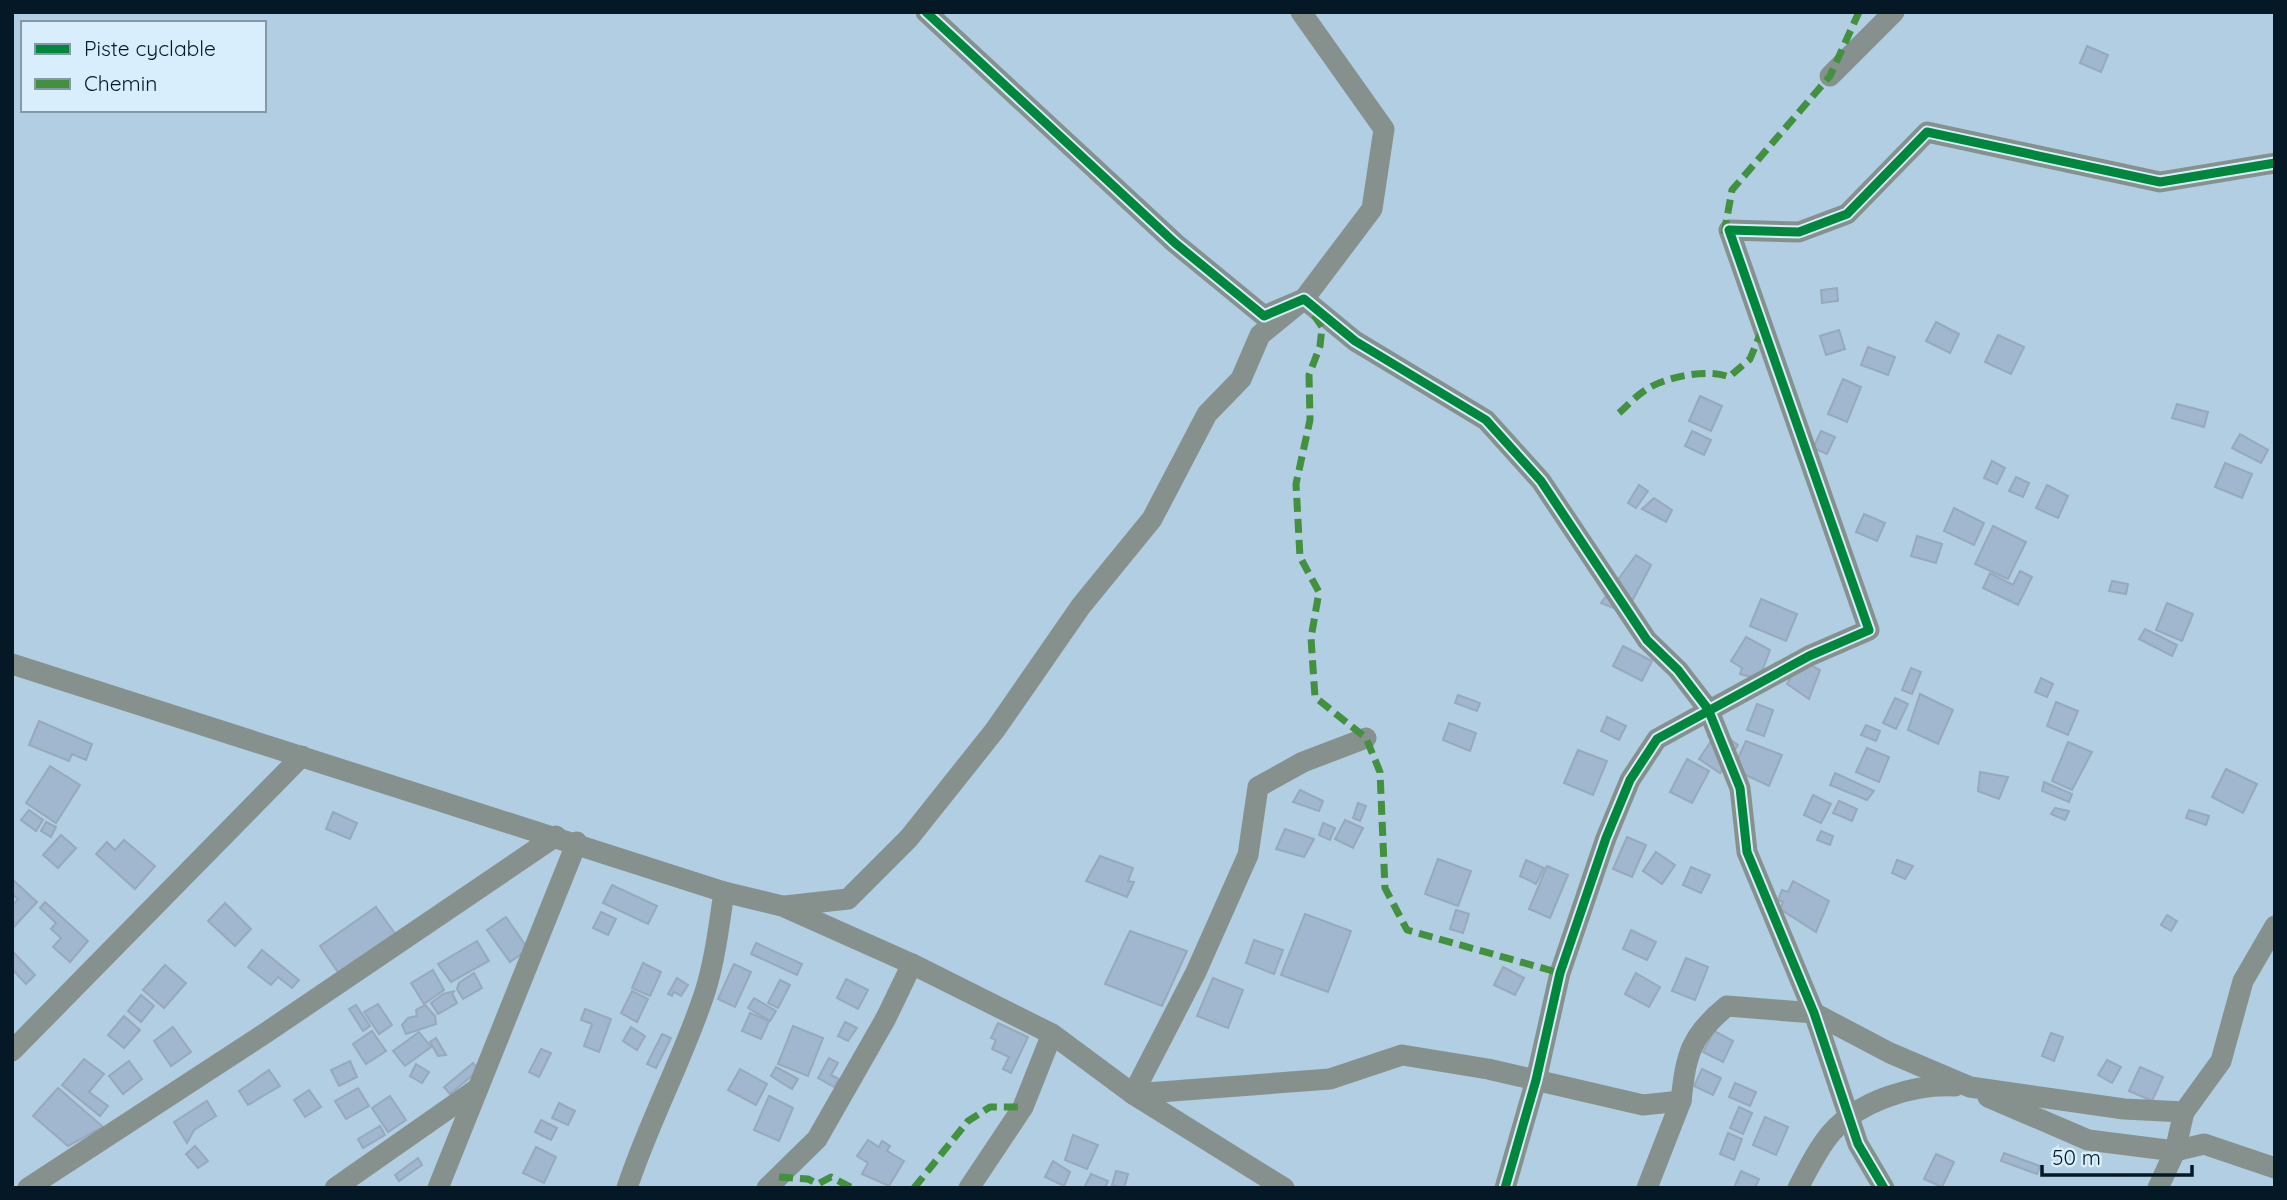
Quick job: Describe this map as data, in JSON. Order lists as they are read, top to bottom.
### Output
{
  "legend": ["Piste cyclable", "Chemin"],
  "scale_bar": "50 m"
}
